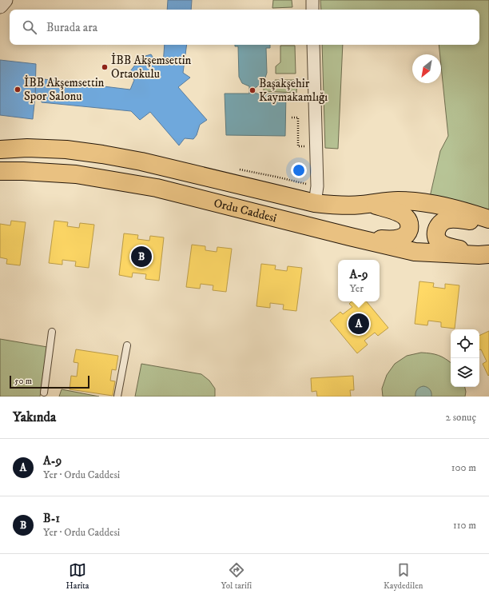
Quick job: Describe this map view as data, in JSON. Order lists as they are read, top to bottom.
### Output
{
  "streets": {
    "main road": ["Ordu Caddesi"]
  },
  "places": ["İBB Akşemsettin Ortaokulu", "İBB Akşemsettin Spor Salonu", "Başakşehir Kaymakamlığı"],
  "scale_bar": "50 m",
  "north": "bottom left",
  "page": {
    "search": "Burada ara",
    "pins": ["B", "A"],
    "popup": ["A-9", "Yer"],
    "scale": "50 m",
    "heading": ["Yakında", "2 sonuç"],
    "list": [
      {
        "mark": "A",
        "name": "A-9",
        "note": "Yer · Ordu Caddesi",
        "value": "100 m"
      },
      {
        "mark": "B",
        "name": "B-1",
        "note": "Yer · Ordu Caddesi",
        "value": "110 m"
      }
    ],
    "nav": ["Harita", "Yol tarifi", "Kaydedilen"]
  }
}
